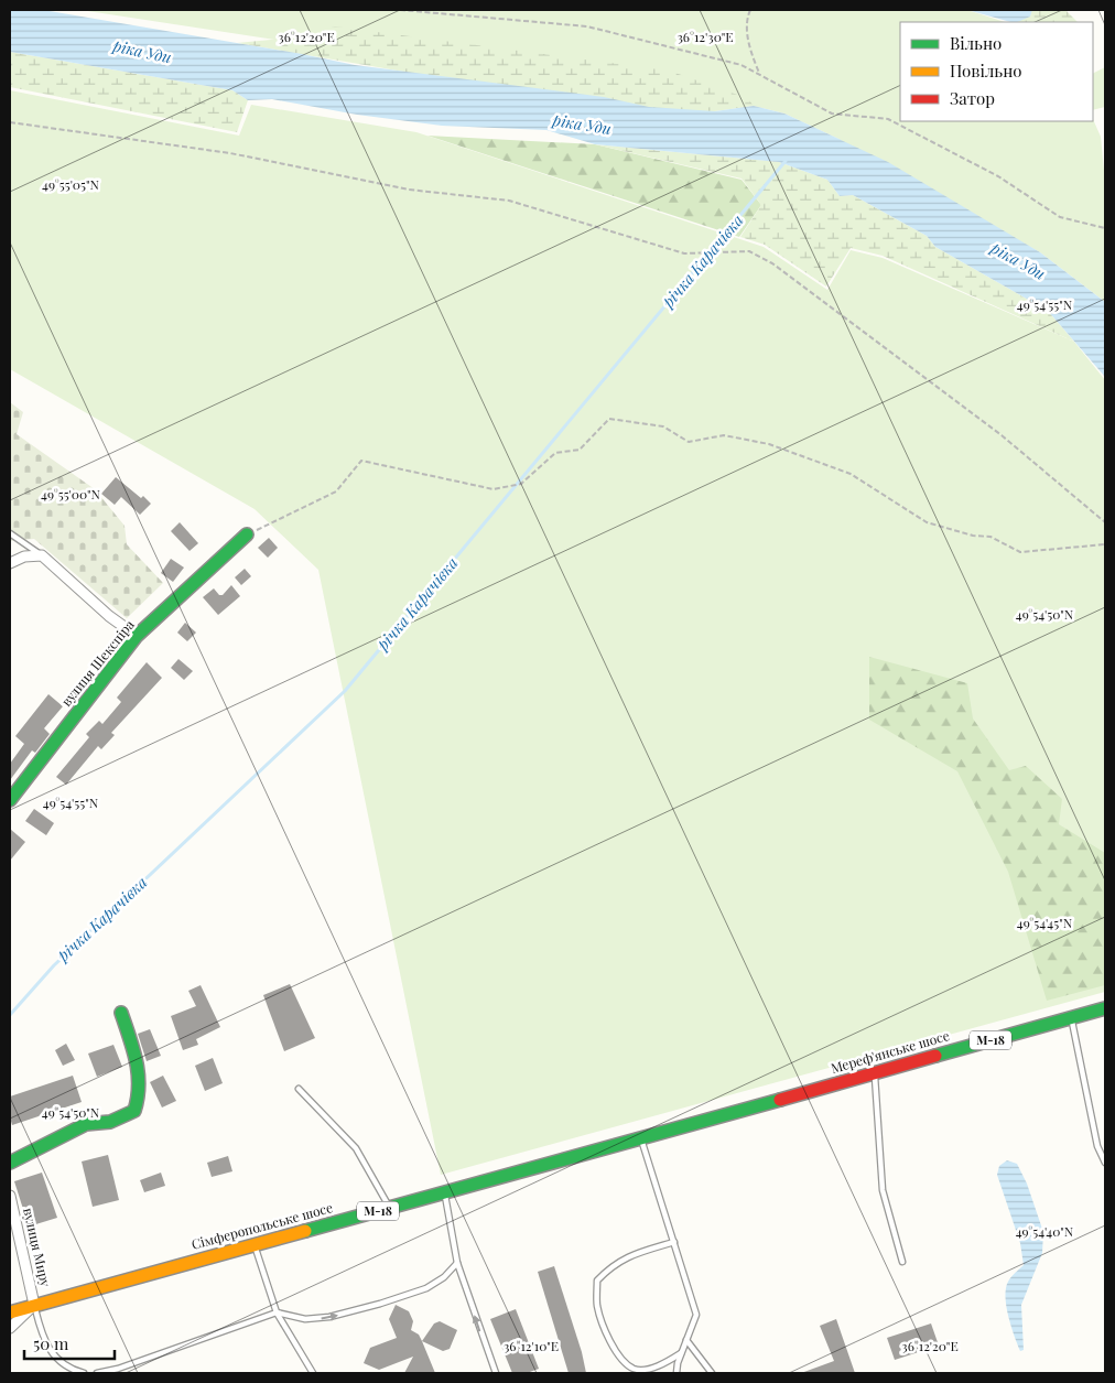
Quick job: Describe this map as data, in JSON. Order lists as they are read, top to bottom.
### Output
{
  "streets": {
    "main road": [
      "вулиця Шекспіра",
      "М-18",
      "Мереф'янське шосе",
      "Сімферопольське шосе"
    ],
    "street": ["вулиця Миру"]
  },
  "crossings": [
    ["Мереф'янське шосе", "Сімферопольське шосе"],
    ["Сімферопольське шосе", "вулиця Миру"]
  ],
  "water": ["ріка Уди", "річка Карачівка"],
  "legend": ["Вільно", "Повільно", "Затор"],
  "scale_bar": "50 m",
  "coordinates": [
    "36°12'30\"E",
    "36°12'20\"E",
    "49°55'05\"N",
    "49°54'55\"N",
    "49°55'00\"N",
    "49°54'50\"N",
    "49°54'45\"N",
    "49°54'40\"N",
    "36°12'10\"E"
  ]
}
